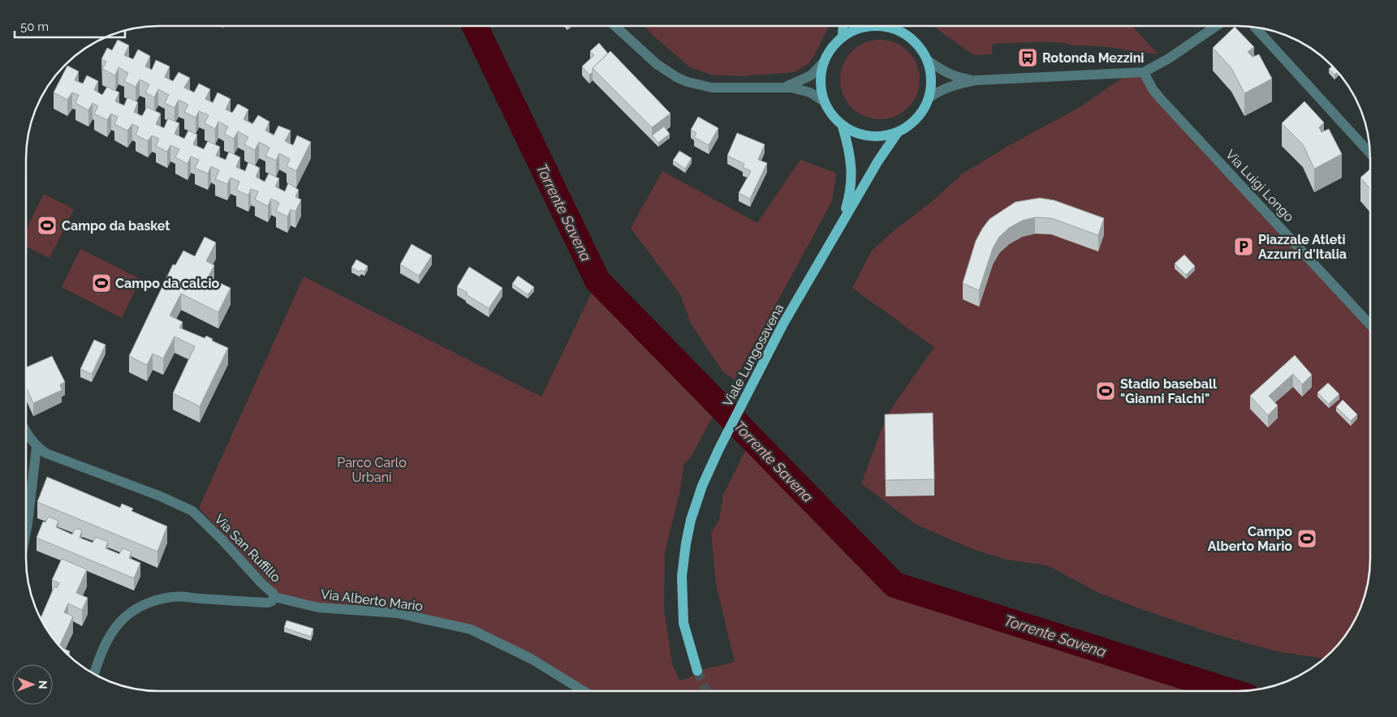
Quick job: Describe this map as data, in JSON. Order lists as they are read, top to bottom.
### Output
{
  "streets": {
    "main road": ["Viale Lungosavena"],
    "street": ["Via Luigi Longo", "Via San Ruffillo", "Via Alberto Mario"]
  },
  "crossings": [
    ["Via San Ruffillo", "Via Alberto Mario"]
  ],
  "water": ["Torrente Savena"],
  "parks": ["Parco Carlo Urbani"],
  "places": {
    "bus stop": ["Rotonda Mezzini"],
    "sports": [
      "Campo da basket",
      "Campo da calcio",
      "Stadio baseball \"Gianni Falchi\"",
      "Campo Alberto Mario"
    ],
    "parking": ["Piazzale Atleti Azzurri d'Italia"]
  },
  "scale_bar": "50 m",
  "north": "right"
}
